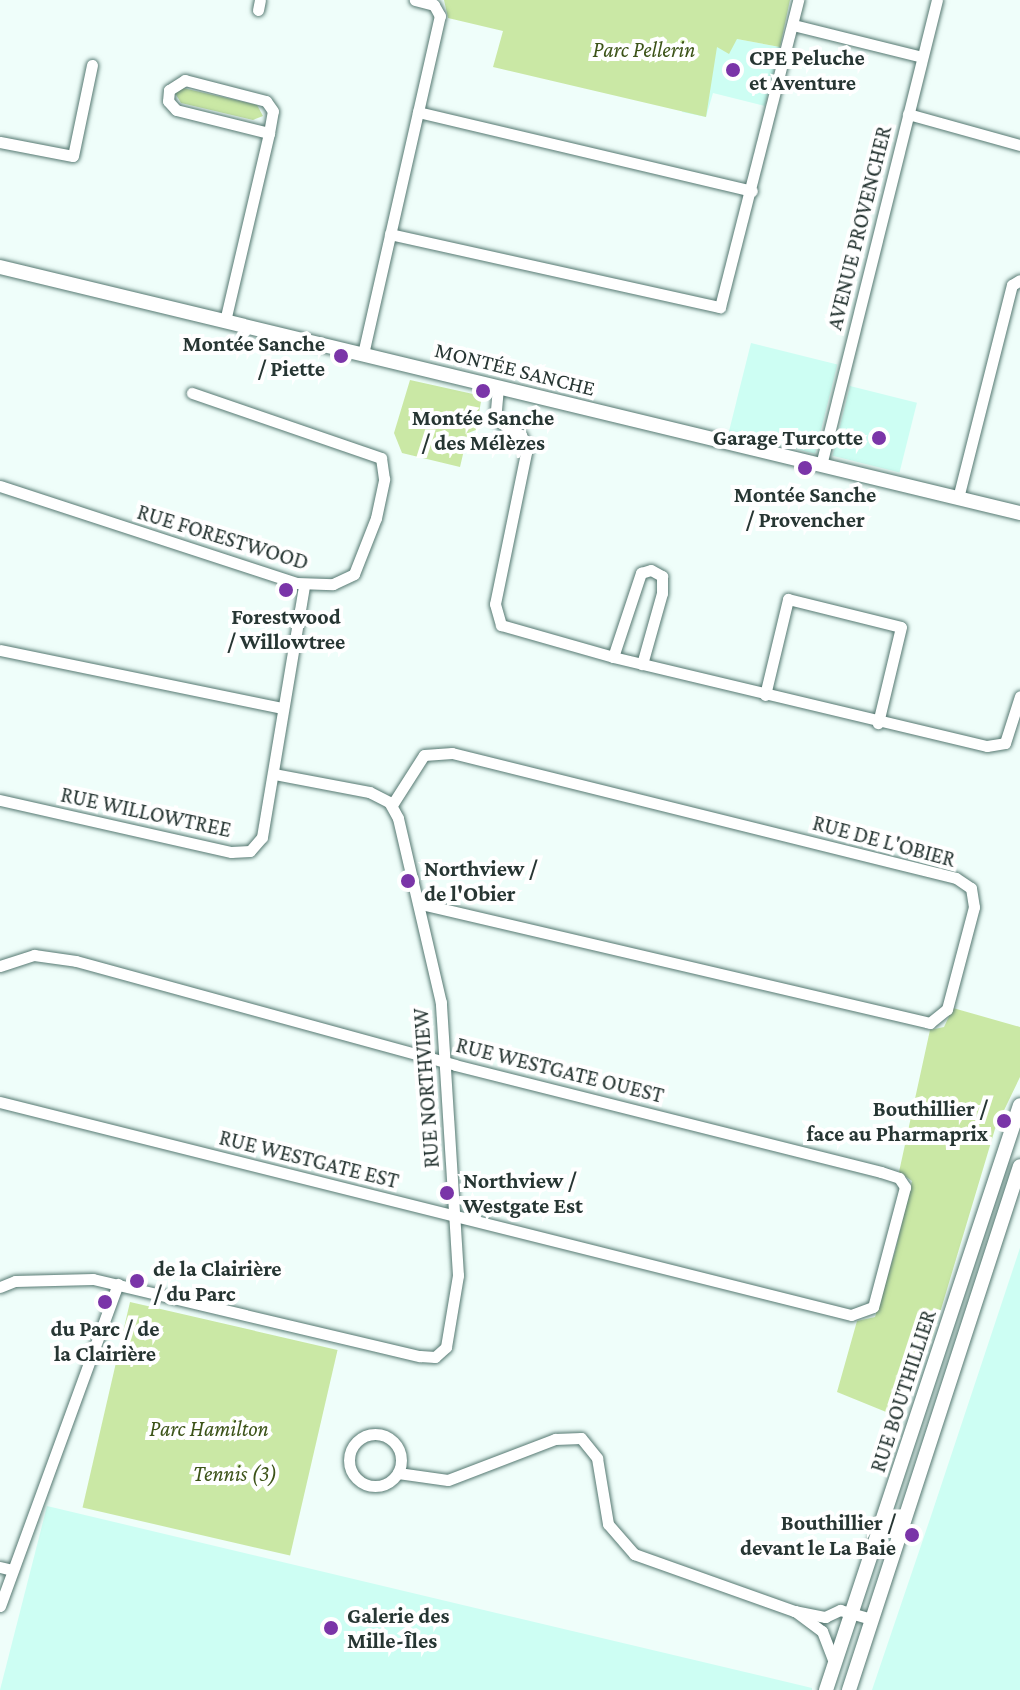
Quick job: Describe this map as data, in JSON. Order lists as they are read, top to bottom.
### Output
{
  "streets": {
    "street": [
      "AVENUE PROVENCHER",
      "MONTÉE SANCHE",
      "RUE FORESTWOOD",
      "RUE WILLOWTREE",
      "RUE DE L'OBIER",
      "RUE WESTGATE OUEST",
      "RUE NORTHVIEW",
      "RUE WESTGATE EST",
      "RUE BOUTHILLIER"
    ]
  },
  "crossings": [
    ["AVENUE PROVENCHER", "MONTÉE SANCHE"],
    ["RUE FORESTWOOD", "RUE WILLOWTREE"],
    ["RUE DE L'OBIER", "RUE NORTHVIEW"],
    ["RUE WESTGATE OUEST", "RUE NORTHVIEW"],
    ["RUE WESTGATE OUEST", "RUE WESTGATE EST"],
    ["RUE NORTHVIEW", "RUE WESTGATE EST"]
  ],
  "parks": ["Parc Pellerin", "Parc Hamilton", "Tennis (3)"],
  "places": [
    "CPE Peluche et Aventure",
    "Montée Sanche / Piette",
    "Montée Sanche / des Mélèzes",
    "Garage Turcotte",
    "Montée Sanche / Provencher",
    "Forestwood / Willowtree",
    "Northview / de l'Obier",
    "Bouthillier / face au Pharmaprix",
    "Northview / Westgate Est",
    "de la Clairière / du Parc",
    "du Parc / de la Clairière",
    "Bouthillier / devant le La Baie",
    "Galerie des Mille-Îles"
  ]
}
